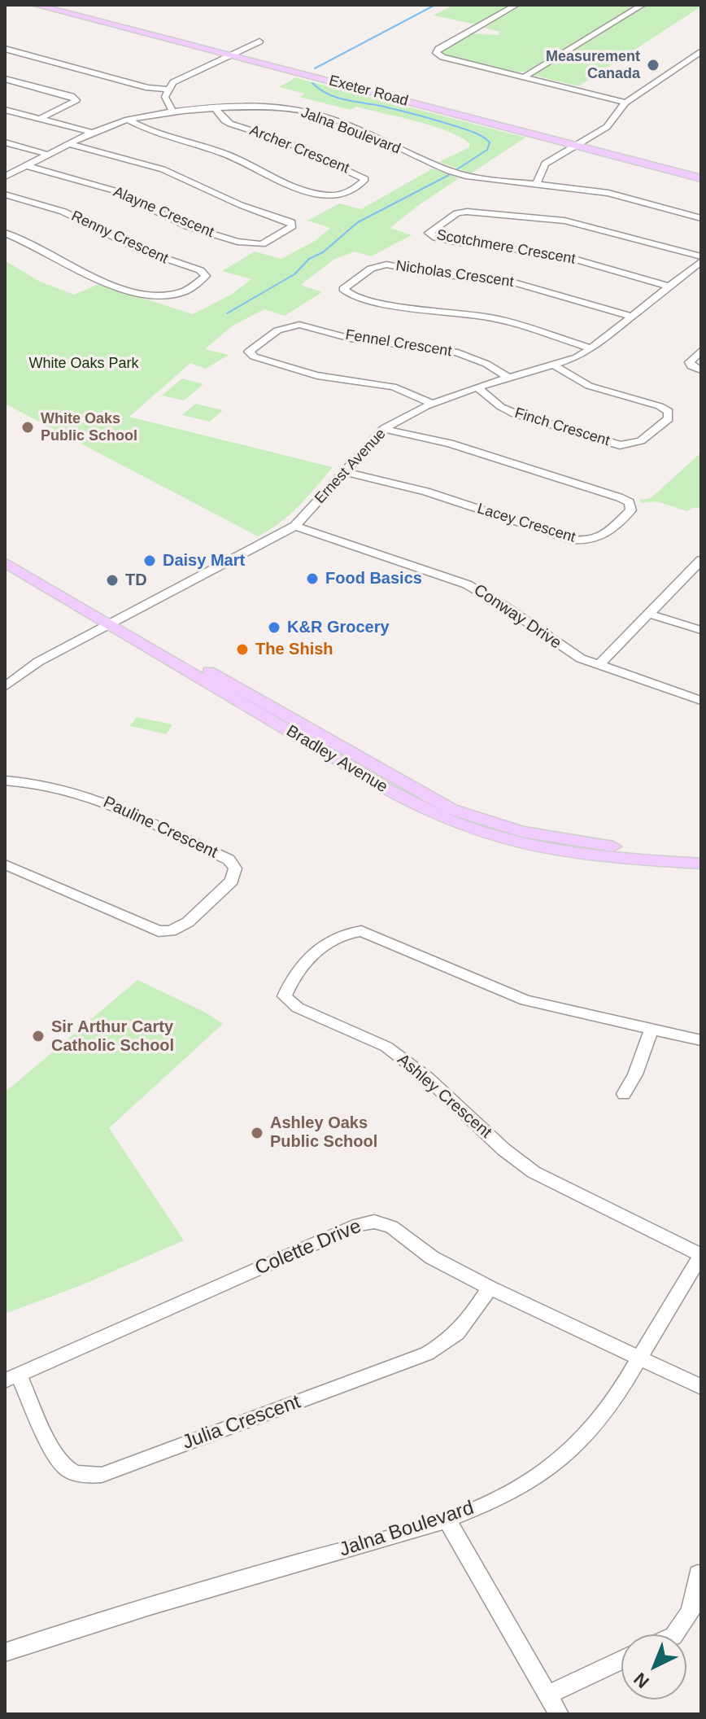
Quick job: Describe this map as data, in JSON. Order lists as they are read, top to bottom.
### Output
{
  "streets": {
    "main road": ["Exeter Road", "Bradley Avenue"],
    "street": [
      "Jalna Boulevard",
      "Archer Crescent",
      "Alayne Crescent",
      "Renny Crescent",
      "Scotchmere Crescent",
      "Nicholas Crescent",
      "Fennel Crescent",
      "Finch Crescent",
      "Ernest Avenue",
      "Lacey Crescent",
      "Conway Drive",
      "Pauline Crescent",
      "Ashley Crescent",
      "Colette Drive",
      "Julia Crescent"
    ]
  },
  "crossings": [
    ["Jalna Boulevard", "Archer Crescent"],
    ["Jalna Boulevard", "Alayne Crescent"],
    ["Jalna Boulevard", "Ashley Crescent"],
    ["Jalna Boulevard", "Colette Drive"],
    ["Scotchmere Crescent", "Ernest Avenue"],
    ["Nicholas Crescent", "Ernest Avenue"],
    ["Fennel Crescent", "Ernest Avenue"],
    ["Finch Crescent", "Ernest Avenue"],
    ["Ernest Avenue", "Lacey Crescent"],
    ["Ernest Avenue", "Conway Drive"],
    ["Ernest Avenue", "Bradley Avenue"],
    ["Colette Drive", "Julia Crescent"]
  ],
  "parks": ["White Oaks Park"],
  "places": [
    "Measurement Canada",
    "White Oaks Public School",
    "Daisy Mart",
    "Food Basics",
    "TD",
    "K&R Grocery",
    "The Shish",
    "Sir Arthur Carty Catholic School",
    "Ashley Oaks Public School"
  ],
  "north": "bottom left"
}
